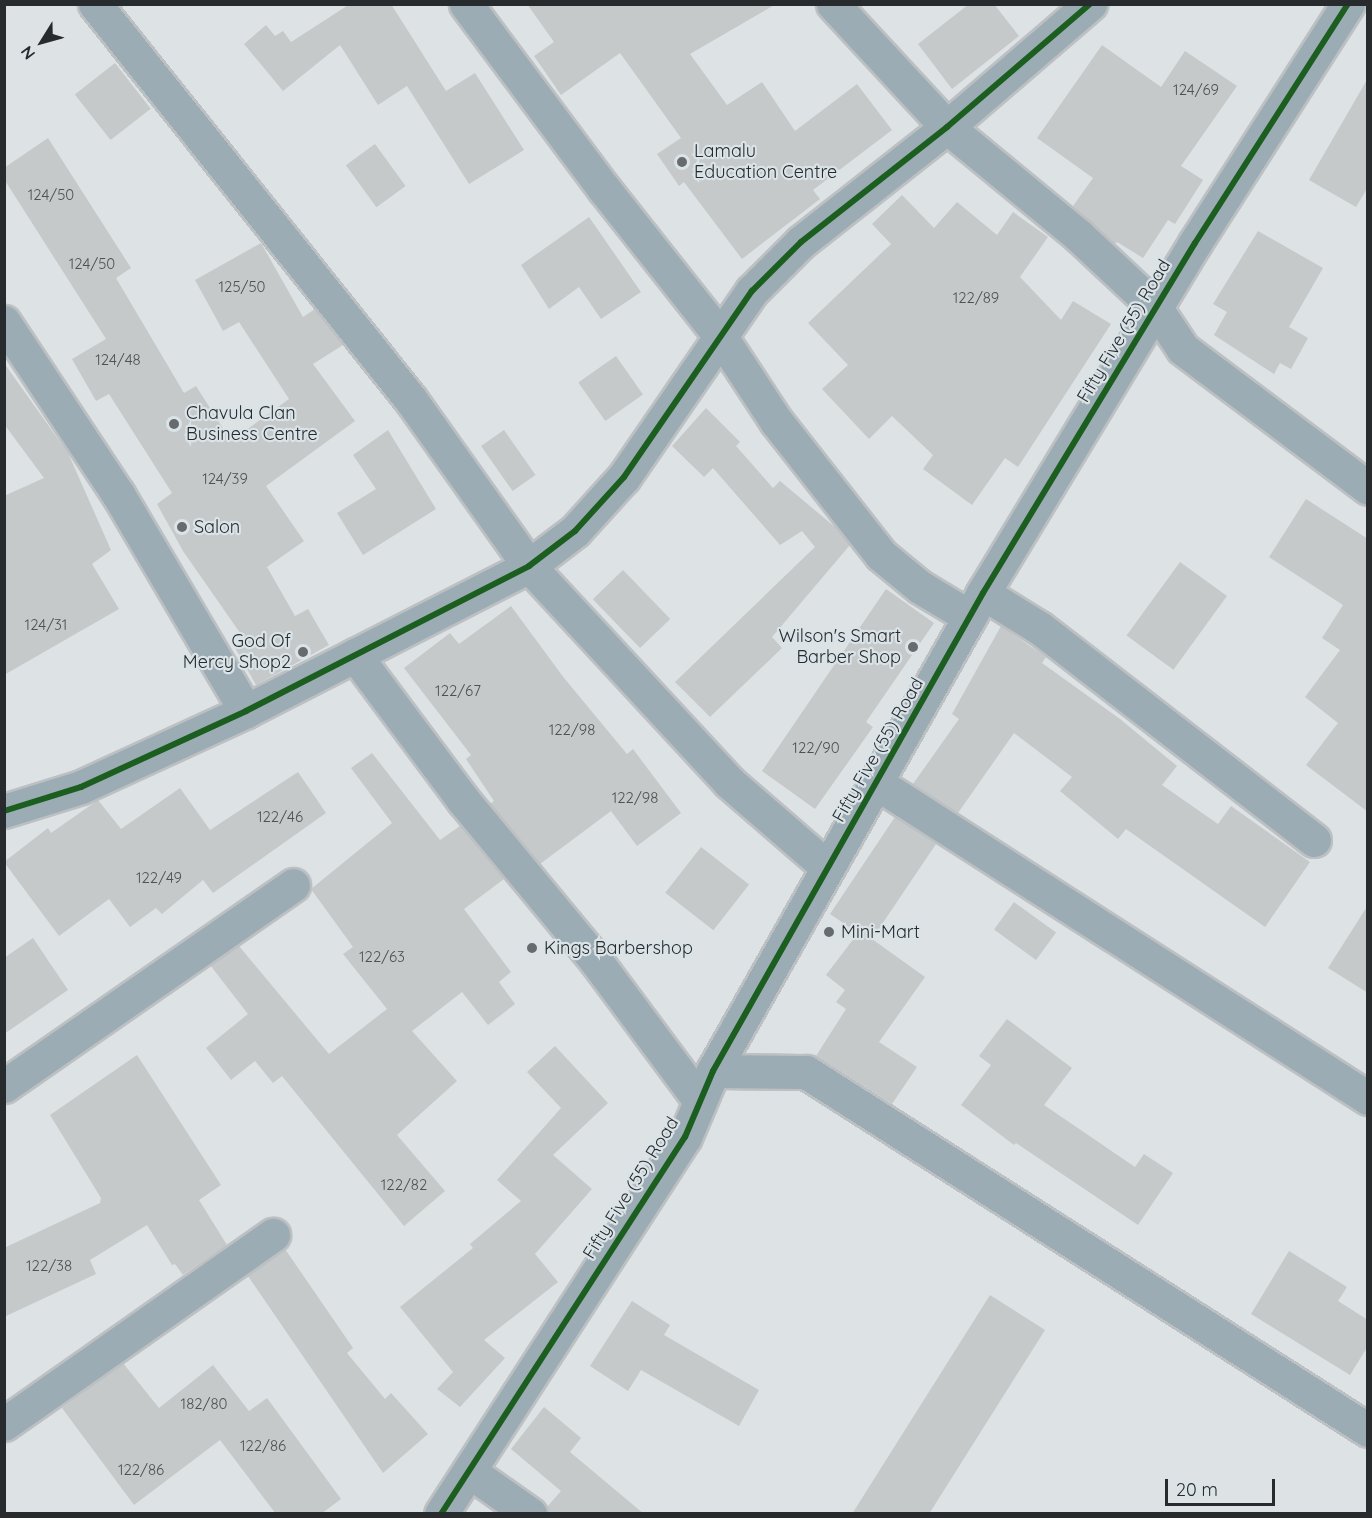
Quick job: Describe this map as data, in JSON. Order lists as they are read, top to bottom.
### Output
{
  "streets": {
    "street": ["Fifty Five (55) Road"]
  },
  "places": [
    "Lamalu Education Centre",
    "Chavula Clan Business Centre",
    "Salon",
    "Wilson's Smart Barber Shop",
    "God Of Mercy Shop2",
    "Mini-Mart",
    "Kings Barbershop"
  ],
  "house_numbers": [
    "124/69",
    "124/50",
    "124/50",
    "125/50",
    "122/89",
    "124/48",
    "124/39",
    "124/31",
    "122/67",
    "122/98",
    "122/90",
    "122/98",
    "122/46",
    "122/49",
    "122/63",
    "122/82",
    "122/38",
    "182/80",
    "122/86",
    "122/86"
  ],
  "scale_bar": "20 m",
  "north": "bottom left"
}
